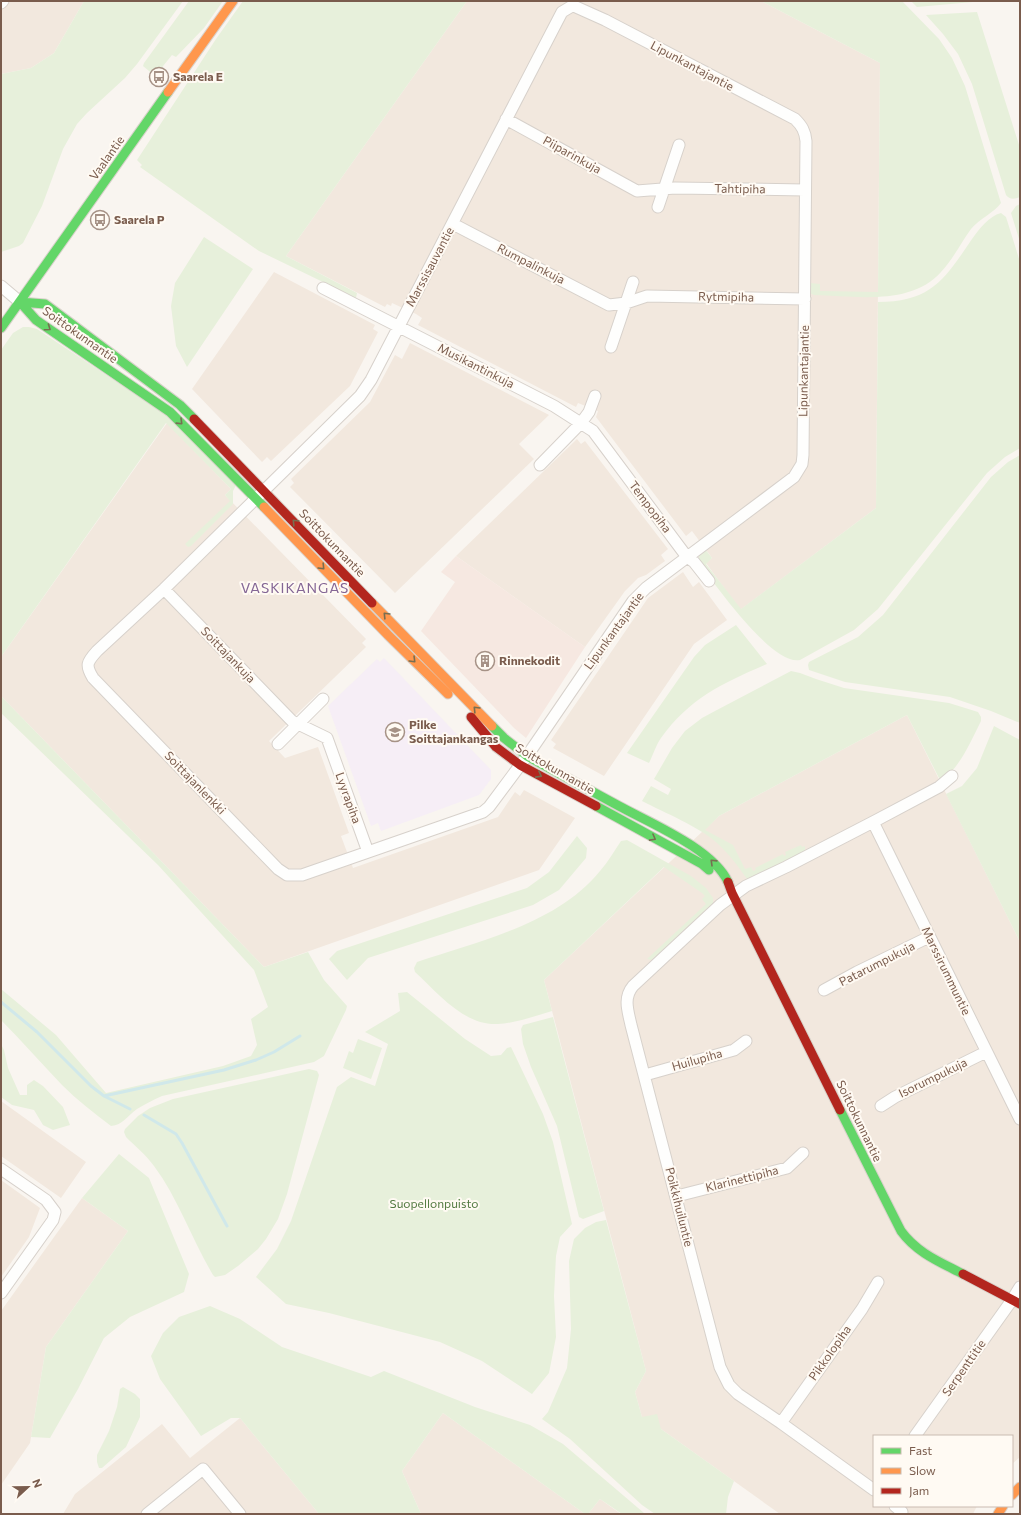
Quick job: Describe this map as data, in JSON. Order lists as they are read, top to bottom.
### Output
{
  "streets": {
    "street": [
      "Lipunkantajantie",
      "Piiparinkuja",
      "Vaalantie",
      "Tahtipiha",
      "Rumpalinkuja",
      "Marssisauvantie",
      "Rytmipiha",
      "Soittokunnantie",
      "Musikantinkuja",
      "Tempopiha",
      "Soittajankuja",
      "Soittajanlenkki",
      "Lyyrapiha",
      "Patarumpukuja",
      "Marssirummuntie",
      "Huilupiha",
      "Isorumpukuja",
      "Klarinettipiha",
      "Poikkihuiluntie",
      "Pikkolopiha",
      "Serpenttitie"
    ]
  },
  "crossings": [
    ["Lipunkantajantie", "Tahtipiha"],
    ["Lipunkantajantie", "Marssisauvantie"],
    ["Lipunkantajantie", "Rytmipiha"],
    ["Lipunkantajantie", "Soittokunnantie"],
    ["Lipunkantajantie", "Tempopiha"],
    ["Lipunkantajantie", "Soittajanlenkki"],
    ["Piiparinkuja", "Tahtipiha"],
    ["Piiparinkuja", "Marssisauvantie"],
    ["Vaalantie", "Soittokunnantie"],
    ["Rumpalinkuja", "Marssisauvantie"],
    ["Rumpalinkuja", "Rytmipiha"],
    ["Marssisauvantie", "Soittokunnantie"],
    ["Marssisauvantie", "Musikantinkuja"],
    ["Marssisauvantie", "Soittajanlenkki"],
    ["Soittokunnantie", "Soittajanlenkki"],
    ["Soittokunnantie", "Poikkihuiluntie"],
    ["Soittokunnantie", "Serpenttitie"],
    ["Musikantinkuja", "Tempopiha"],
    ["Soittajankuja", "Soittajanlenkki"],
    ["Soittajankuja", "Lyyrapiha"],
    ["Soittajanlenkki", "Lyyrapiha"],
    ["Patarumpukuja", "Marssirummuntie"],
    ["Marssirummuntie", "Isorumpukuja"],
    ["Huilupiha", "Poikkihuiluntie"],
    ["Klarinettipiha", "Poikkihuiluntie"],
    ["Poikkihuiluntie", "Pikkolopiha"]
  ],
  "districts": ["VASKIKANGAS"],
  "parks": ["Suopellonpuisto"],
  "places": {
    "bus stop": ["Saarela E", "Saarela P"],
    "building": ["Rinnekodit"],
    "school or university": ["Pilke Soittajankangas"]
  },
  "legend": ["Fast", "Slow", "Jam"],
  "north": "right"
}
